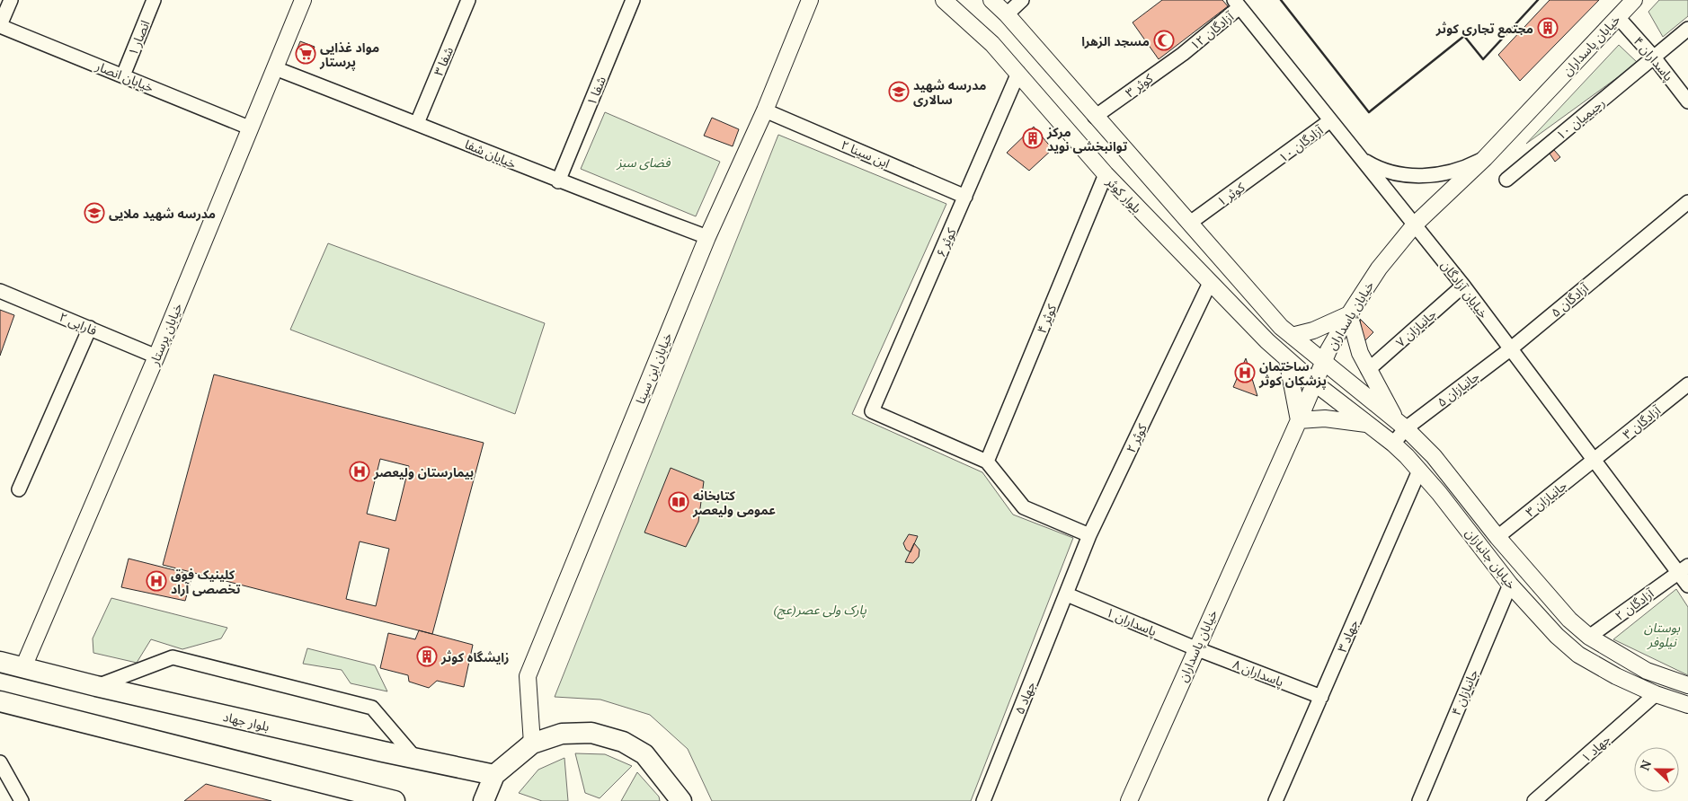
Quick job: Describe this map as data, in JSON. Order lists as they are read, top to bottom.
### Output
{
  "streets": {
    "main road": ["بلوار جهاد"],
    "street": [
      "آزادگان ۱۲",
      "انصار ۱",
      "خیابان پاسداران",
      "پاسداران ۴",
      "شفا ۳",
      "خیابان انصار",
      "کوثر ۳",
      "شفا ۱",
      "رحیمیان ۱۰",
      "آزادگان ۱۰",
      "خیابان شفا",
      "ابن سینا ۲",
      "کوثر ۱",
      "بلوار کوثر",
      "کوثر ۶",
      "خیابان آزادگان",
      "آزادگان ۵",
      "کوثر ۴",
      "فارابی ۲",
      "جانبازان ۷",
      "خیابان پرستار",
      "خیابان ابن سینا",
      "جانبازان ۵",
      "آزادگان ۳",
      "کوثر ۲",
      "جانبازان ۳",
      "خیابان جانبازان",
      "آزادگان ۲",
      "پاسداران ۱",
      "جهاد ۳",
      "پاسداران ۸",
      "جانبازان ۴",
      "جهاد ۵",
      "جهاد ۱"
    ]
  },
  "crossings": [
    ["آزادگان ۱۲", "کوثر ۳"],
    ["آزادگان ۱۲", "خیابان آزادگان"],
    ["انصار ۱", "خیابان انصار"],
    ["خیابان پاسداران", "پاسداران ۴"],
    ["خیابان پاسداران", "بلوار کوثر"],
    ["خیابان پاسداران", "خیابان آزادگان"],
    ["خیابان پاسداران", "خیابان جانبازان"],
    ["خیابان پاسداران", "پاسداران ۱"],
    ["خیابان پاسداران", "پاسداران ۸"],
    ["پاسداران ۴", "رحیمیان ۱۰"],
    ["شفا ۳", "خیابان شفا"],
    ["خیابان انصار", "خیابان پرستار"],
    ["شفا ۱", "خیابان شفا"],
    ["آزادگان ۱۰", "کوثر ۱"],
    ["آزادگان ۱۰", "خیابان آزادگان"],
    ["خیابان شفا", "خیابان پرستار"],
    ["خیابان شفا", "خیابان ابن سینا"],
    ["ابن سینا ۲", "کوثر ۶"],
    ["ابن سینا ۲", "خیابان ابن سینا"],
    ["بلوار کوثر", "کوثر ۶"],
    ["بلوار کوثر", "کوثر ۴"],
    ["بلوار کوثر", "کوثر ۲"],
    ["بلوار کوثر", "خیابان جانبازان"],
    ["کوثر ۶", "کوثر ۴"],
    ["خیابان آزادگان", "آزادگان ۵"],
    ["خیابان آزادگان", "جانبازان ۷"],
    ["خیابان آزادگان", "جانبازان ۵"],
    ["خیابان آزادگان", "آزادگان ۳"],
    ["خیابان آزادگان", "جانبازان ۳"],
    ["خیابان آزادگان", "آزادگان ۲"],
    ["آزادگان ۵", "جانبازان ۵"],
    ["فارابی ۲", "خیابان پرستار"],
    ["خیابان پرستار", "بلوار جهاد"],
    ["جانبازان ۵", "خیابان جانبازان"],
    ["آزادگان ۳", "جانبازان ۳"],
    ["کوثر ۲", "پاسداران ۱"],
    ["کوثر ۲", "جهاد ۵"],
    ["جانبازان ۳", "خیابان جانبازان"],
    ["خیابان جانبازان", "آزادگان ۲"],
    ["خیابان جانبازان", "جهاد ۳"],
    ["خیابان جانبازان", "جانبازان ۴"],
    ["خیابان جانبازان", "جهاد ۱"],
    ["پاسداران ۱", "پاسداران ۸"],
    ["پاسداران ۱", "جهاد ۵"],
    ["جهاد ۳", "پاسداران ۸"]
  ],
  "parks": ["فضای سبز", "پارک ولی عصر(عج)", "بوستان نیلوفر"],
  "places": {
    "building": ["مجتمع تجاری کوثر", "مرکز توانبخشی نوید", "زایشگاه کوثر"],
    "mosque": ["مسجد الزهرا"],
    "supermarket": ["مواد غذایی پرستار"],
    "school or university": ["مدرسه شهید سالاری", "مدرسه شهید ملایی"],
    "hospital": ["ساختمان پزشکان کوثر", "بیمارستان ولیعصر", "کلینیک فوق تخصصی آراد"],
    "library": ["کتابخانه عمومی ولیعصر"]
  },
  "north": "left"
}
